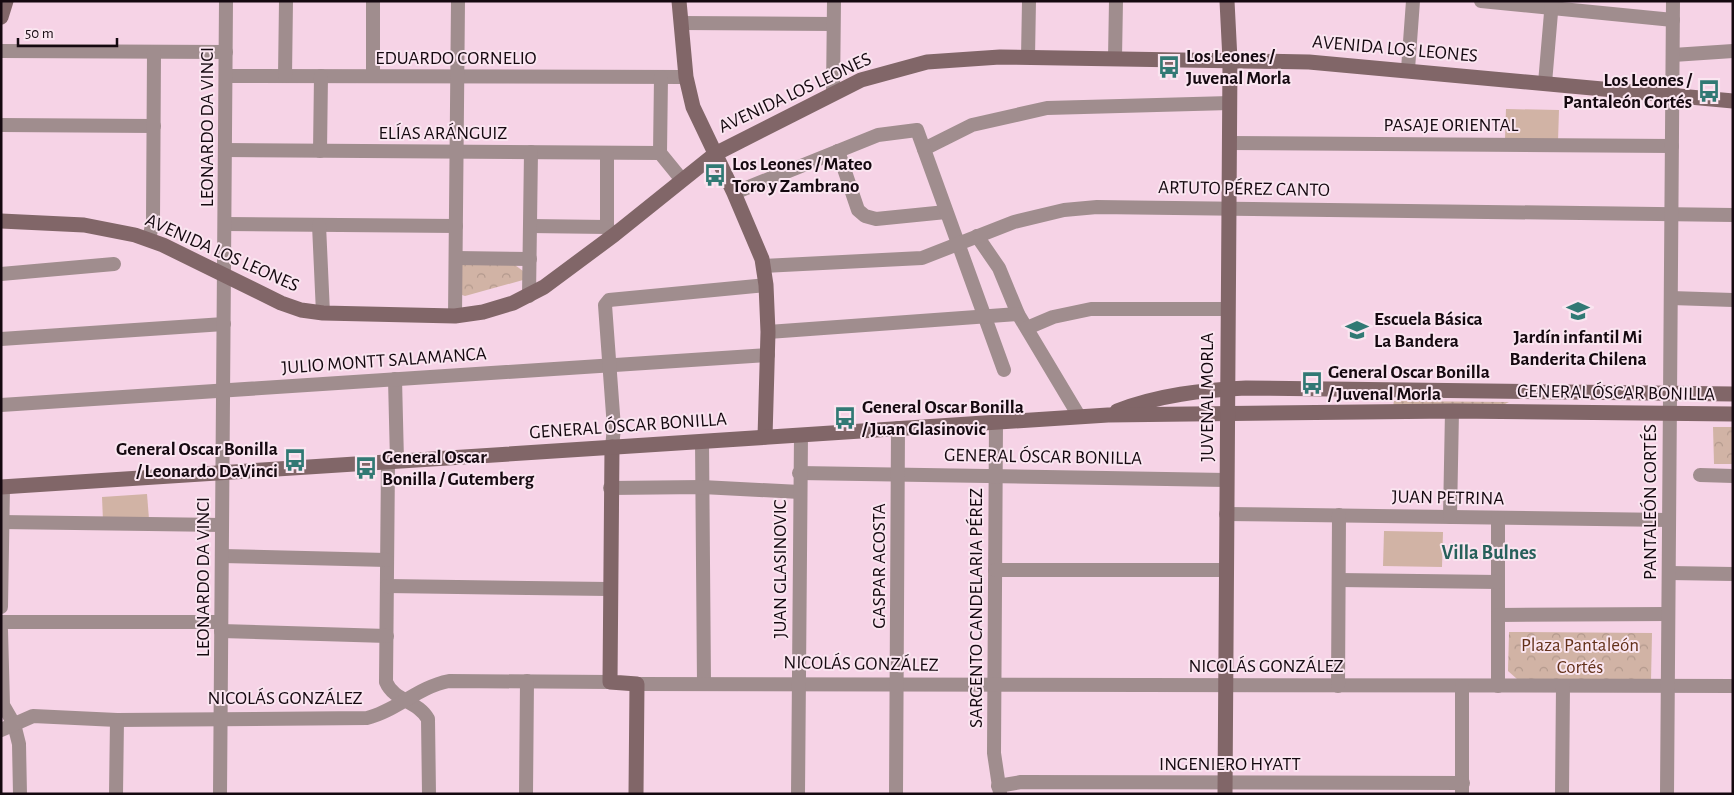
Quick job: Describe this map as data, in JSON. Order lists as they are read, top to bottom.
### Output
{
  "streets": {
    "street": [
      "AVENIDA LOS LEONES",
      "EDUARDO CORNELIO",
      "PASAJE ORIENTAL",
      "LEONARDO DA VINCI",
      "ELÍAS ARÁNGUIZ",
      "ARTUTO PÉREZ CANTO",
      "JULIO MONTT SALAMANCA",
      "GENERAL ÓSCAR BONILLA",
      "JUVENAL MORLA",
      "JUAN PETRINA",
      "PANTALEÓN CORTÉS",
      "GASPAR ACOSTA",
      "JUAN GLASINOVIC",
      "SARGENTO CANDELARIA PÉREZ",
      "NICOLÁS GONZÁLEZ",
      "INGENIERO HYATT"
    ]
  },
  "crossings": [
    ["AVENIDA LOS LEONES", "LEONARDO DA VINCI"],
    ["AVENIDA LOS LEONES", "JUVENAL MORLA"],
    ["AVENIDA LOS LEONES", "PANTALEÓN CORTÉS"],
    ["EDUARDO CORNELIO", "LEONARDO DA VINCI"],
    ["PASAJE ORIENTAL", "JUVENAL MORLA"],
    ["PASAJE ORIENTAL", "PANTALEÓN CORTÉS"],
    ["LEONARDO DA VINCI", "ELÍAS ARÁNGUIZ"],
    ["LEONARDO DA VINCI", "JULIO MONTT SALAMANCA"],
    ["LEONARDO DA VINCI", "GENERAL ÓSCAR BONILLA"],
    ["LEONARDO DA VINCI", "NICOLÁS GONZÁLEZ"],
    ["ARTUTO PÉREZ CANTO", "JUVENAL MORLA"],
    ["ARTUTO PÉREZ CANTO", "PANTALEÓN CORTÉS"],
    ["GENERAL ÓSCAR BONILLA", "JUVENAL MORLA"],
    ["GENERAL ÓSCAR BONILLA", "PANTALEÓN CORTÉS"],
    ["GENERAL ÓSCAR BONILLA", "GASPAR ACOSTA"],
    ["GENERAL ÓSCAR BONILLA", "JUAN GLASINOVIC"],
    ["GENERAL ÓSCAR BONILLA", "SARGENTO CANDELARIA PÉREZ"],
    ["JUVENAL MORLA", "JUAN PETRINA"],
    ["JUVENAL MORLA", "NICOLÁS GONZÁLEZ"],
    ["JUVENAL MORLA", "INGENIERO HYATT"],
    ["JUAN PETRINA", "PANTALEÓN CORTÉS"],
    ["PANTALEÓN CORTÉS", "NICOLÁS GONZÁLEZ"],
    ["GASPAR ACOSTA", "NICOLÁS GONZÁLEZ"],
    ["JUAN GLASINOVIC", "NICOLÁS GONZÁLEZ"],
    ["SARGENTO CANDELARIA PÉREZ", "NICOLÁS GONZÁLEZ"],
    ["SARGENTO CANDELARIA PÉREZ", "INGENIERO HYATT"]
  ],
  "districts": ["Villa Bulnes"],
  "parks": ["Plaza Pantaleón Cortés"],
  "places": {
    "bus stop": [
      "Los Leones / Juvenal Morla",
      "Los Leones / Pantaleón Cortés",
      "Los Leones / Mateo Toro y Zambrano",
      "General Oscar Bonilla / Juvenal Morla",
      "General Oscar Bonilla / Juan Glasinovic",
      "General Oscar Bonilla / Leonardo DaVinci",
      "General Oscar Bonilla / Gutemberg"
    ],
    "school or university": ["Jardín infantil Mi Banderita Chilena", "Escuela Básica La Bandera"]
  },
  "scale_bar": "50 m"
}
